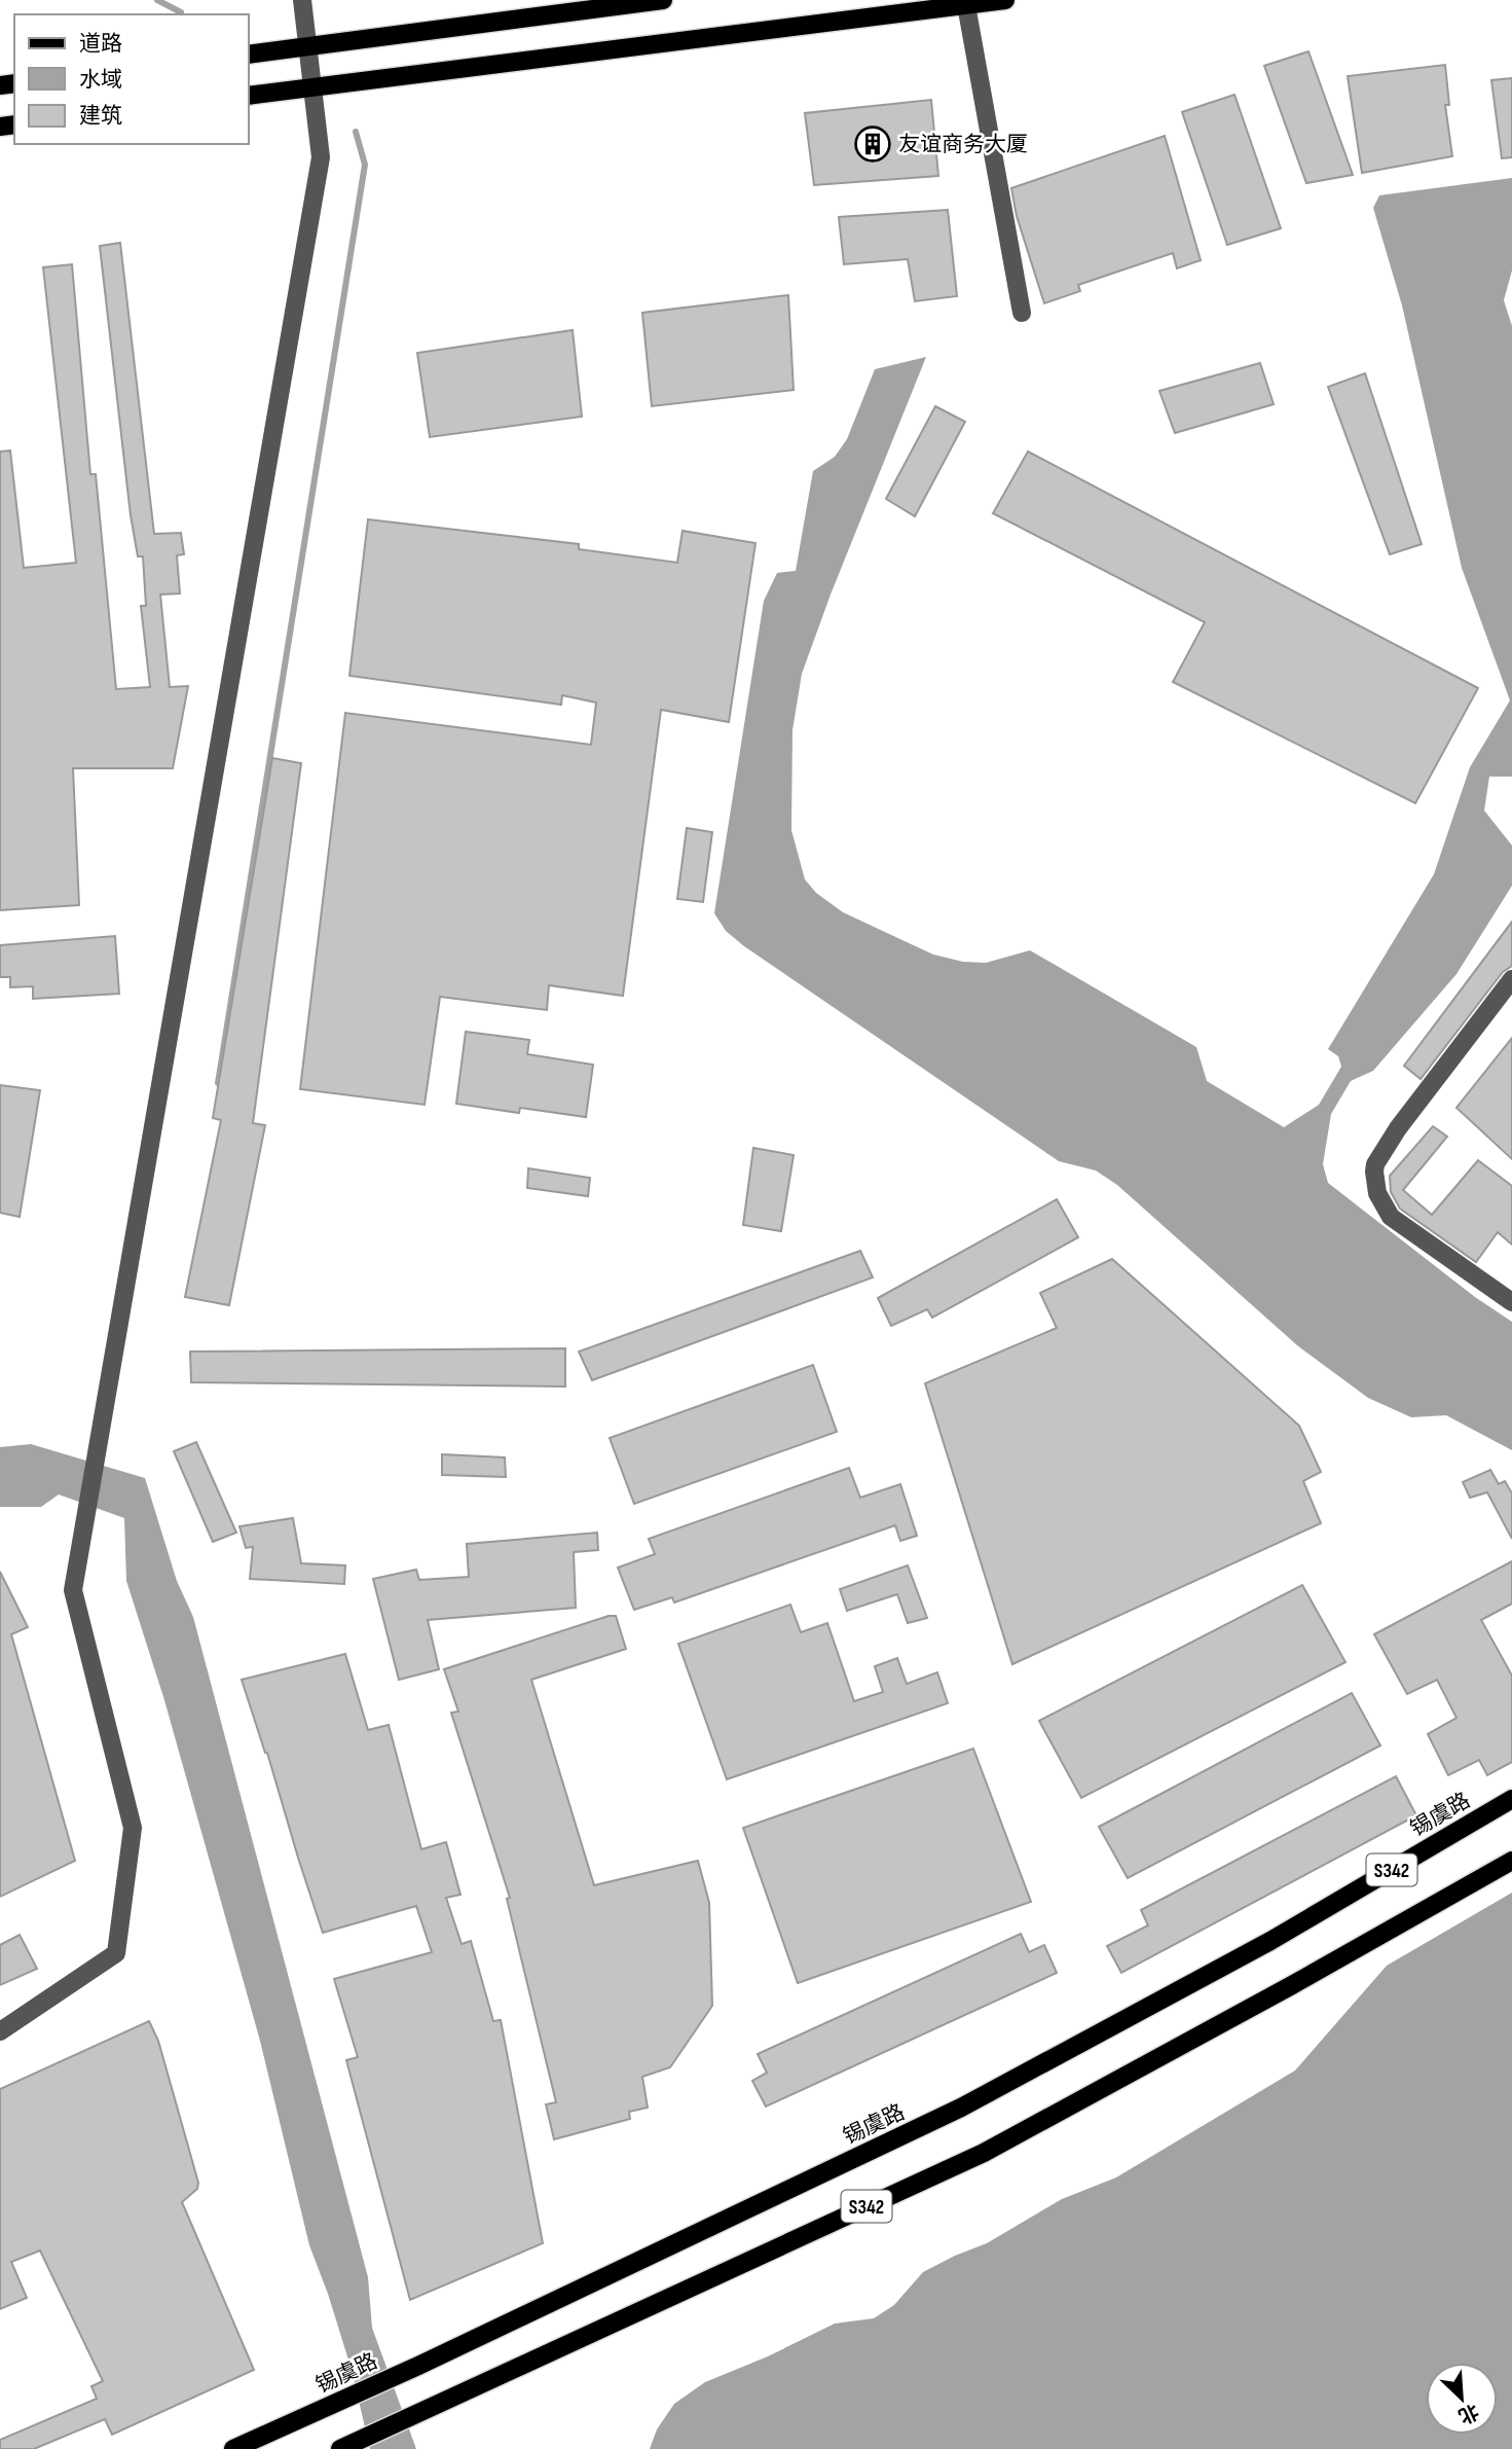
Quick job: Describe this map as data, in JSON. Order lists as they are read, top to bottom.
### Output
{
  "streets": {
    "main road": ["锡虞路", "S342"]
  },
  "places": {
    "building": ["友谊商务大厦"]
  },
  "legend": ["道路", "水域", "建筑"],
  "north": "bottom right"
}
